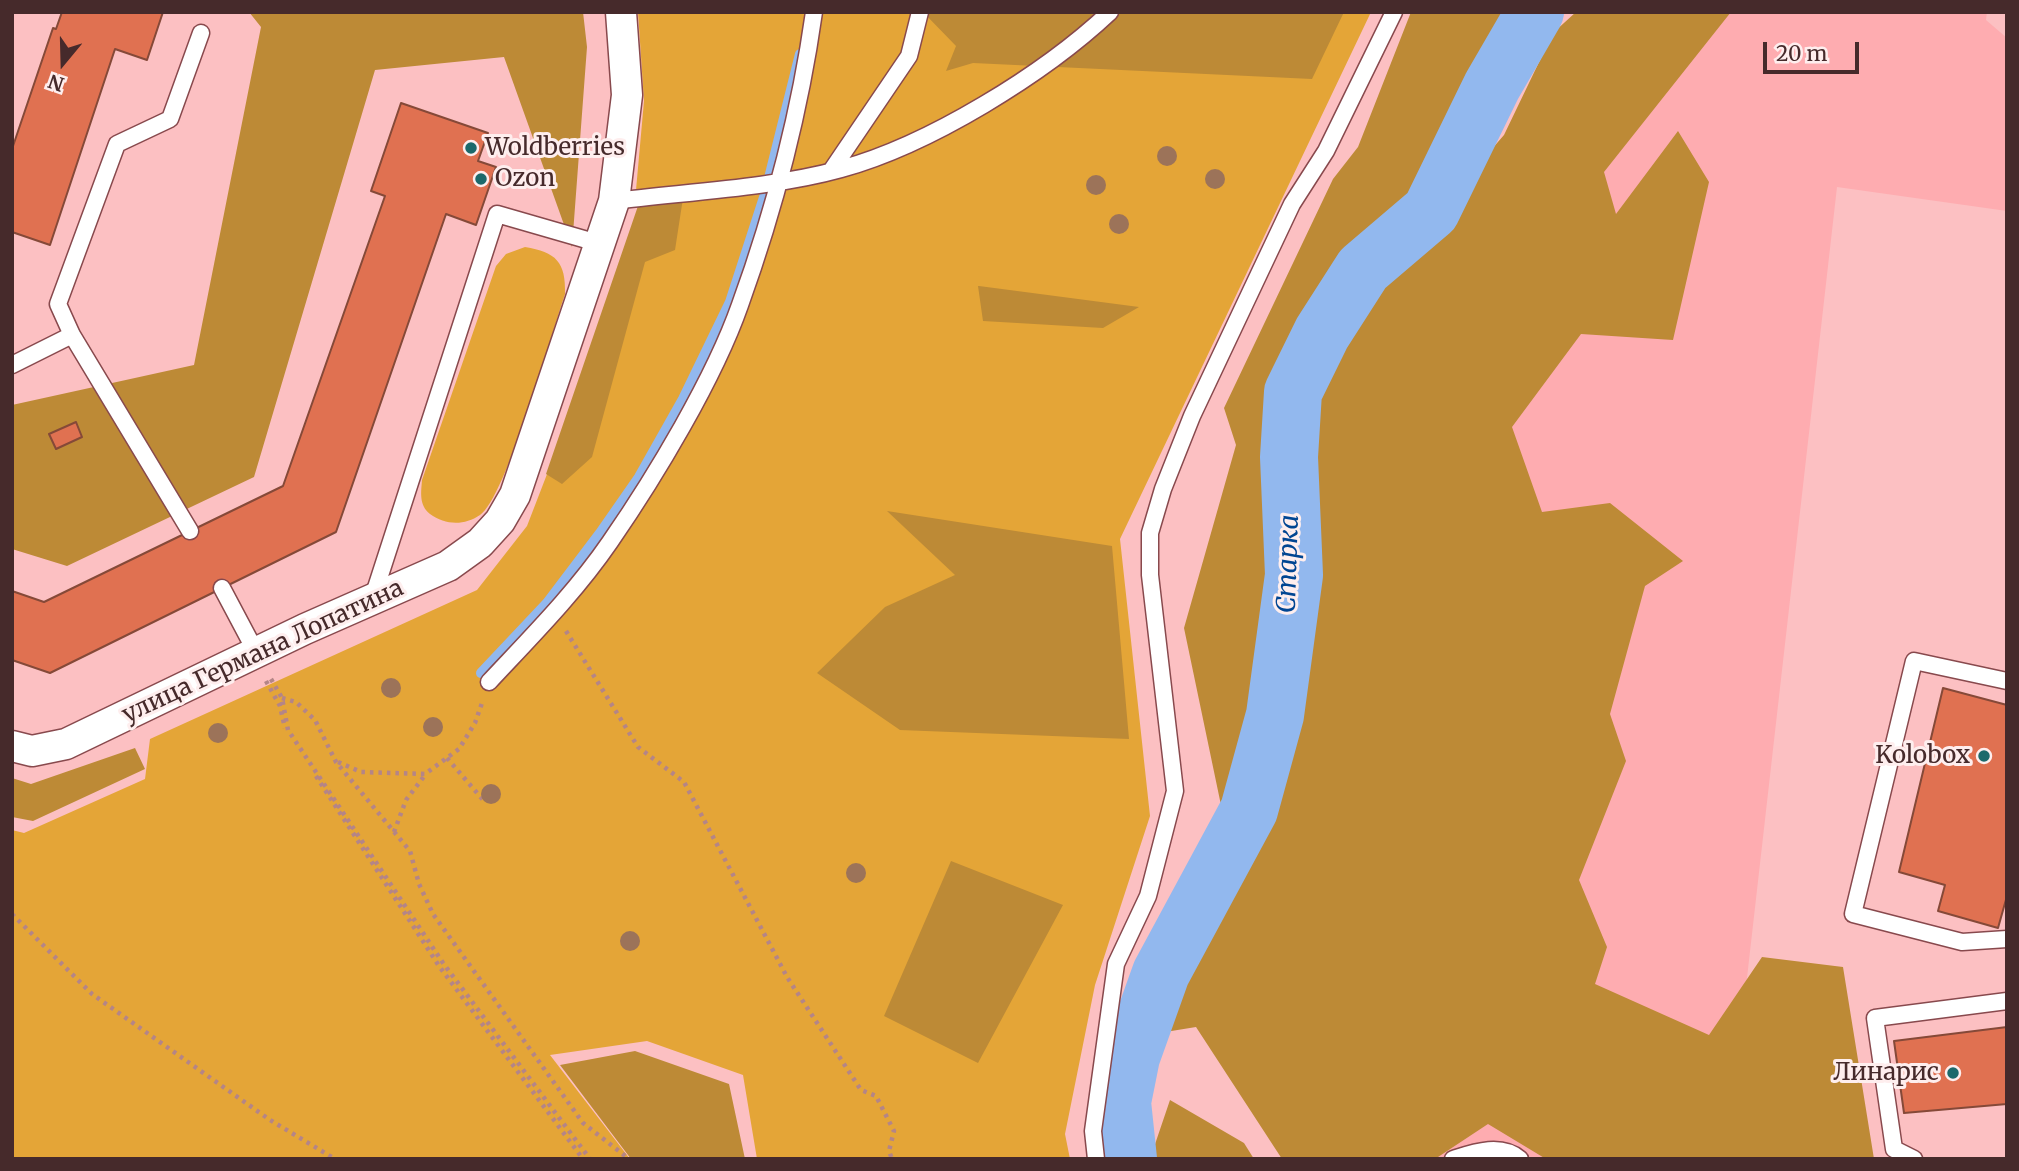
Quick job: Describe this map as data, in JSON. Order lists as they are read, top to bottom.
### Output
{
  "streets": {
    "street": ["улица Германа Лопатина"]
  },
  "water": ["Старка"],
  "places": [
    "Woldberries",
    "Ozon",
    "Kolobox",
    "Линарис"
  ],
  "scale_bar": "20 m",
  "north": "bottom"
}
